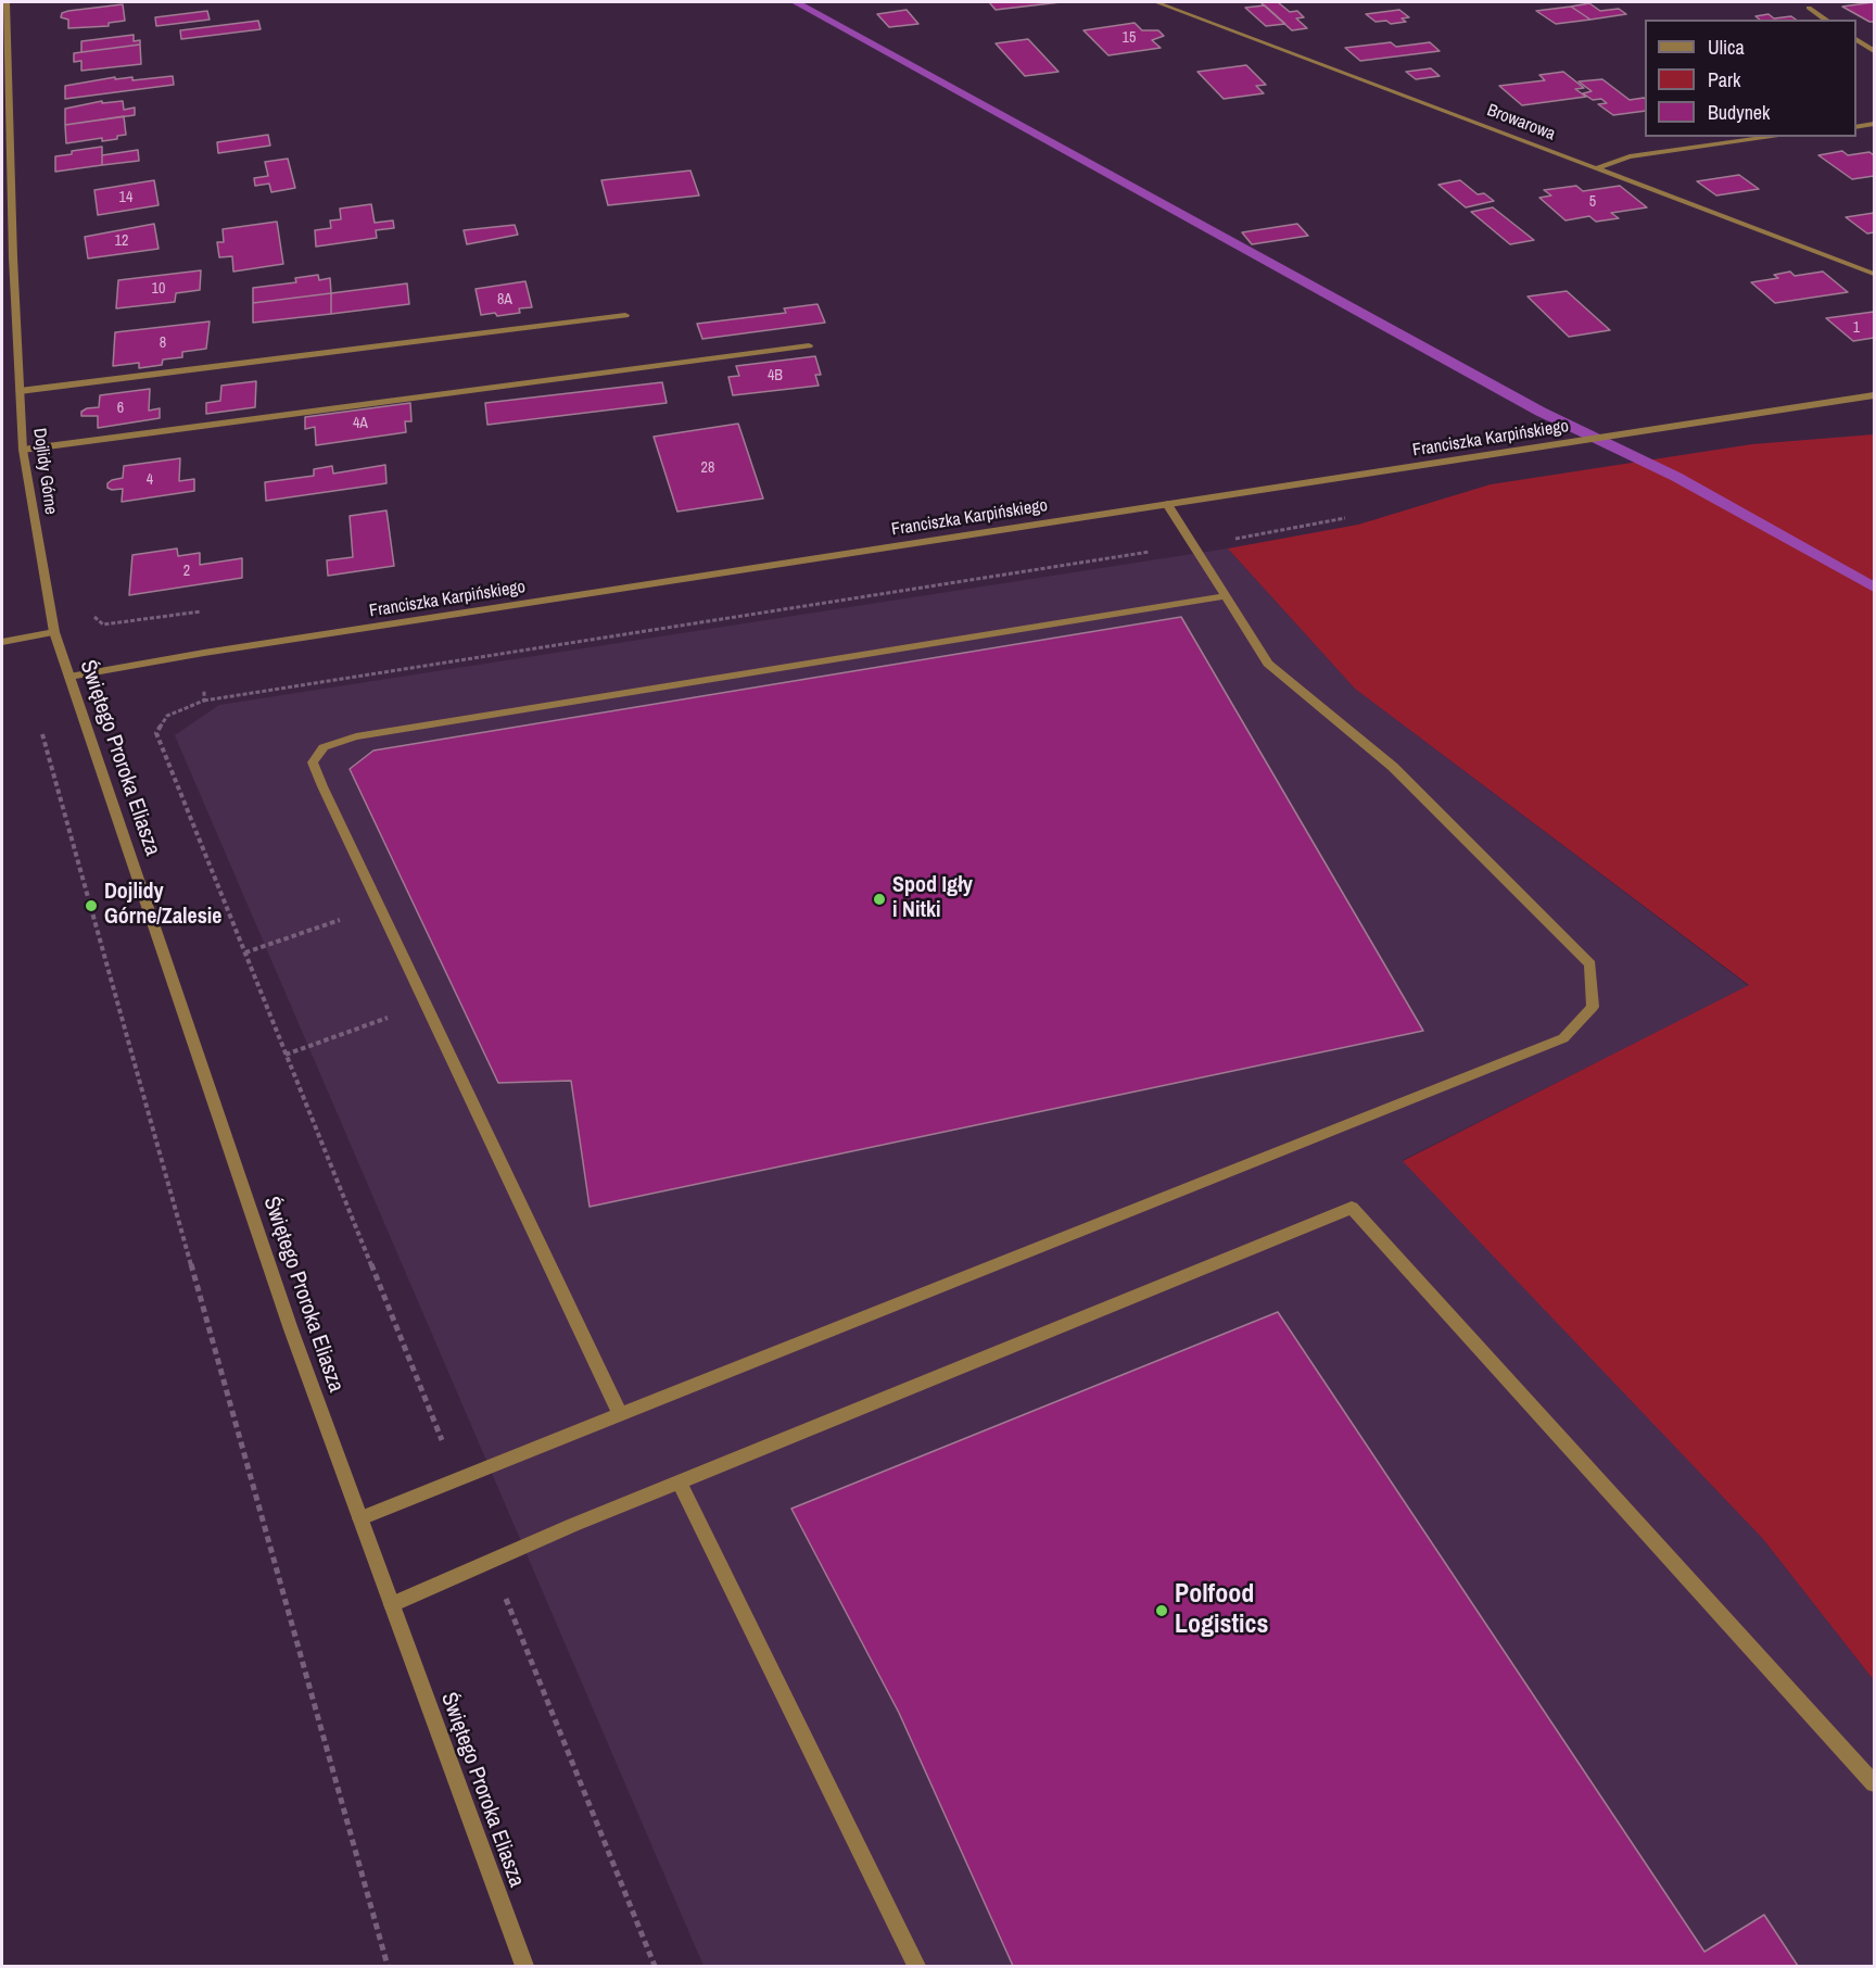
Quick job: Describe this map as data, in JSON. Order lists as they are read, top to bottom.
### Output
{
  "streets": {
    "street": [
      "Browarowa",
      "Franciszka Karpińskiego",
      "Dojlidy Górne",
      "Świętego Proroka Eliasza"
    ]
  },
  "crossings": [
    ["Franciszka Karpińskiego", "Świętego Proroka Eliasza"],
    ["Dojlidy Górne", "Świętego Proroka Eliasza"]
  ],
  "places": ["Spod Igły i Nitki", "Dojlidy Górne/Zalesie", "Polfood Logistics"],
  "house_numbers": [
    "15",
    "14",
    "5",
    "12",
    "10",
    "8A",
    "1",
    "8",
    "4B",
    "6",
    "4A",
    "28",
    "4",
    "2"
  ],
  "legend": ["Ulica", "Park", "Budynek"]
}
